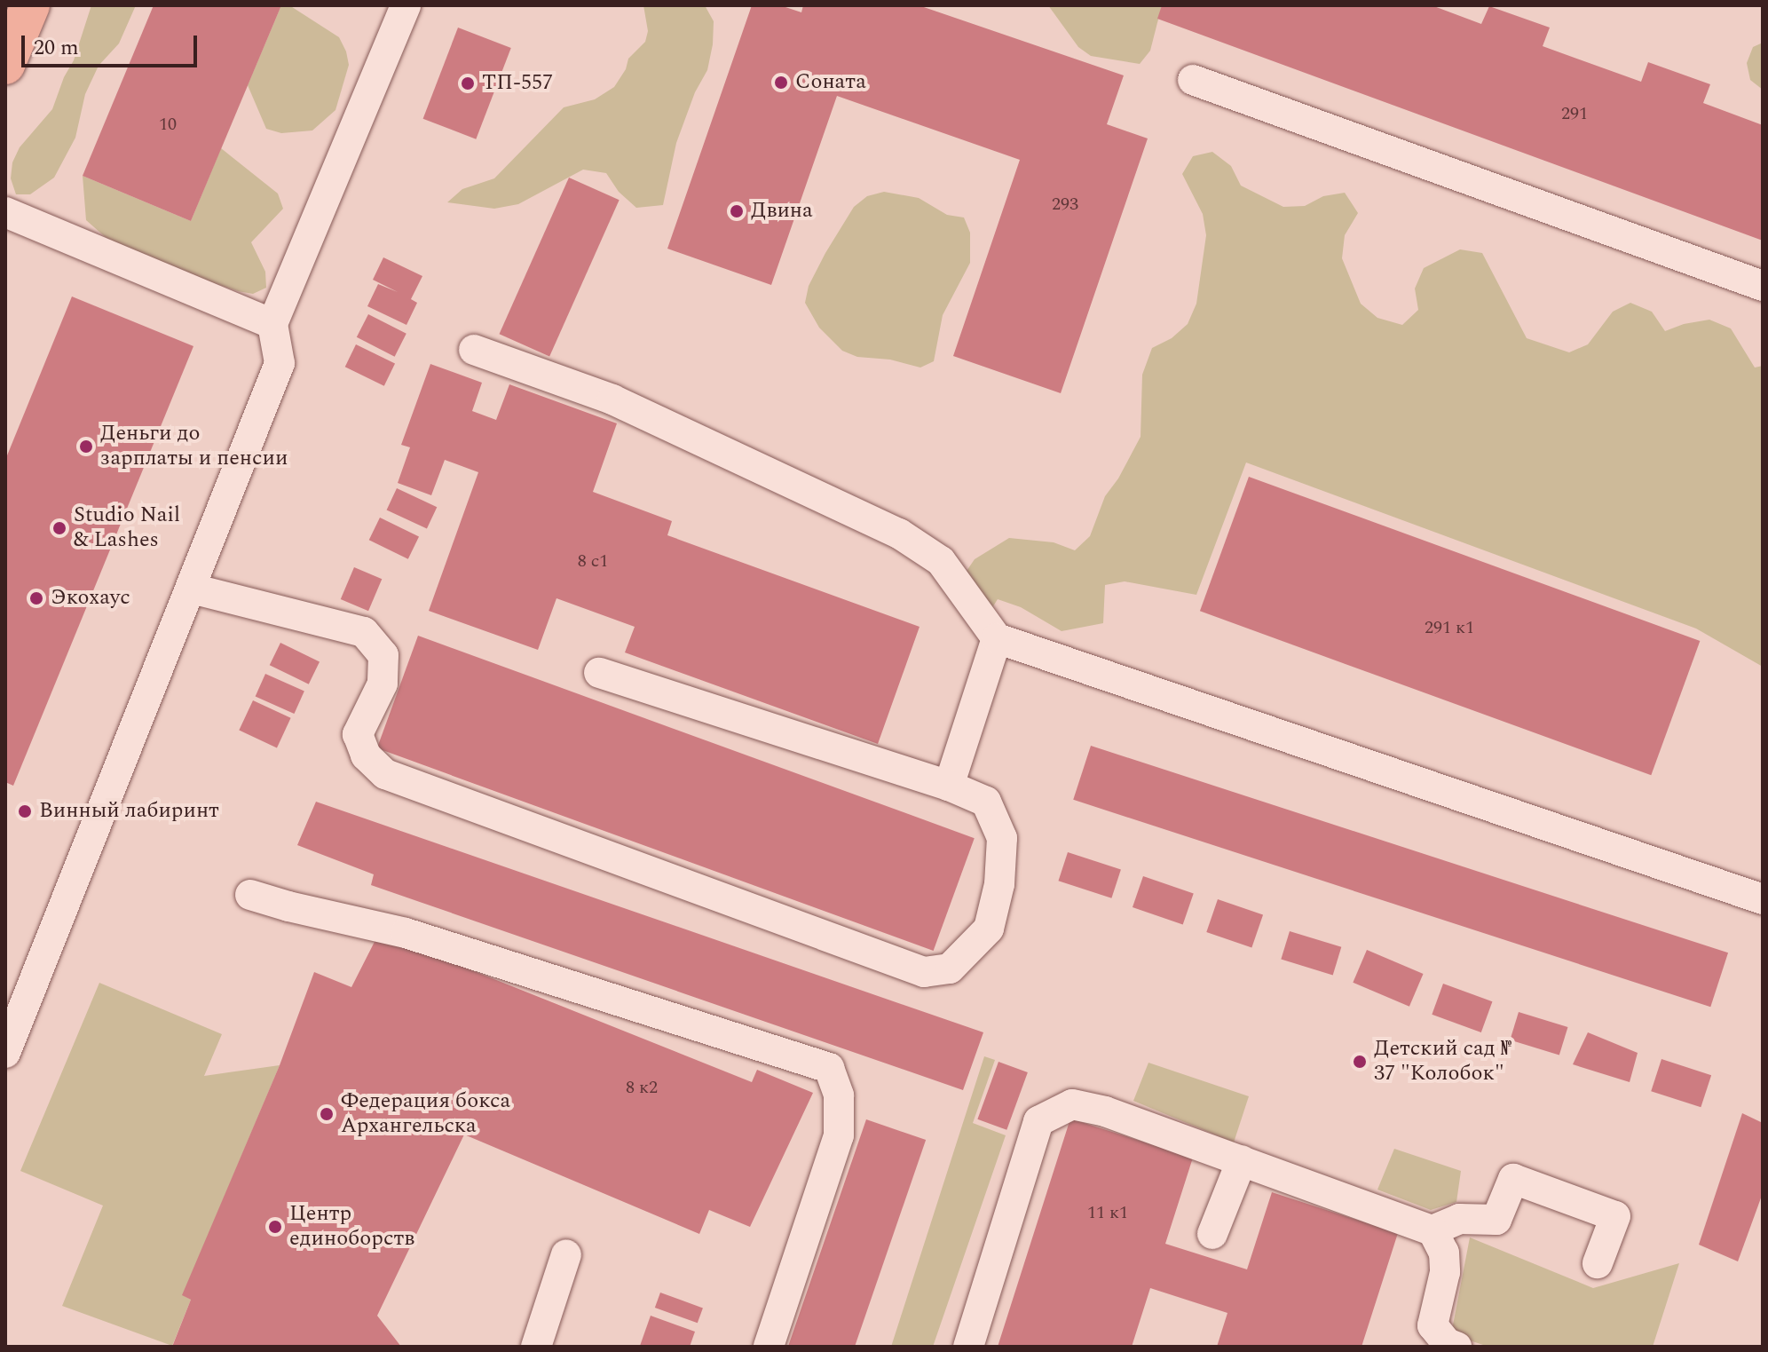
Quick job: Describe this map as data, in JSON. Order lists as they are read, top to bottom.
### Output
{
  "places": [
    "Соната",
    "ТП-557",
    "Двина",
    "Деньги до зарплаты и пенсии",
    "Studio Nail & Lashes",
    "Экохаус",
    "Винный лабиринт",
    "Детский сад № 37 \"Колобок\"",
    "Федерация бокса Архангельска",
    "Центр единоборств"
  ],
  "house_numbers": [
    "291",
    "10",
    "293",
    "8 с1",
    "291 к1",
    "8 к2",
    "11 к1"
  ],
  "scale_bar": "20 m"
}
